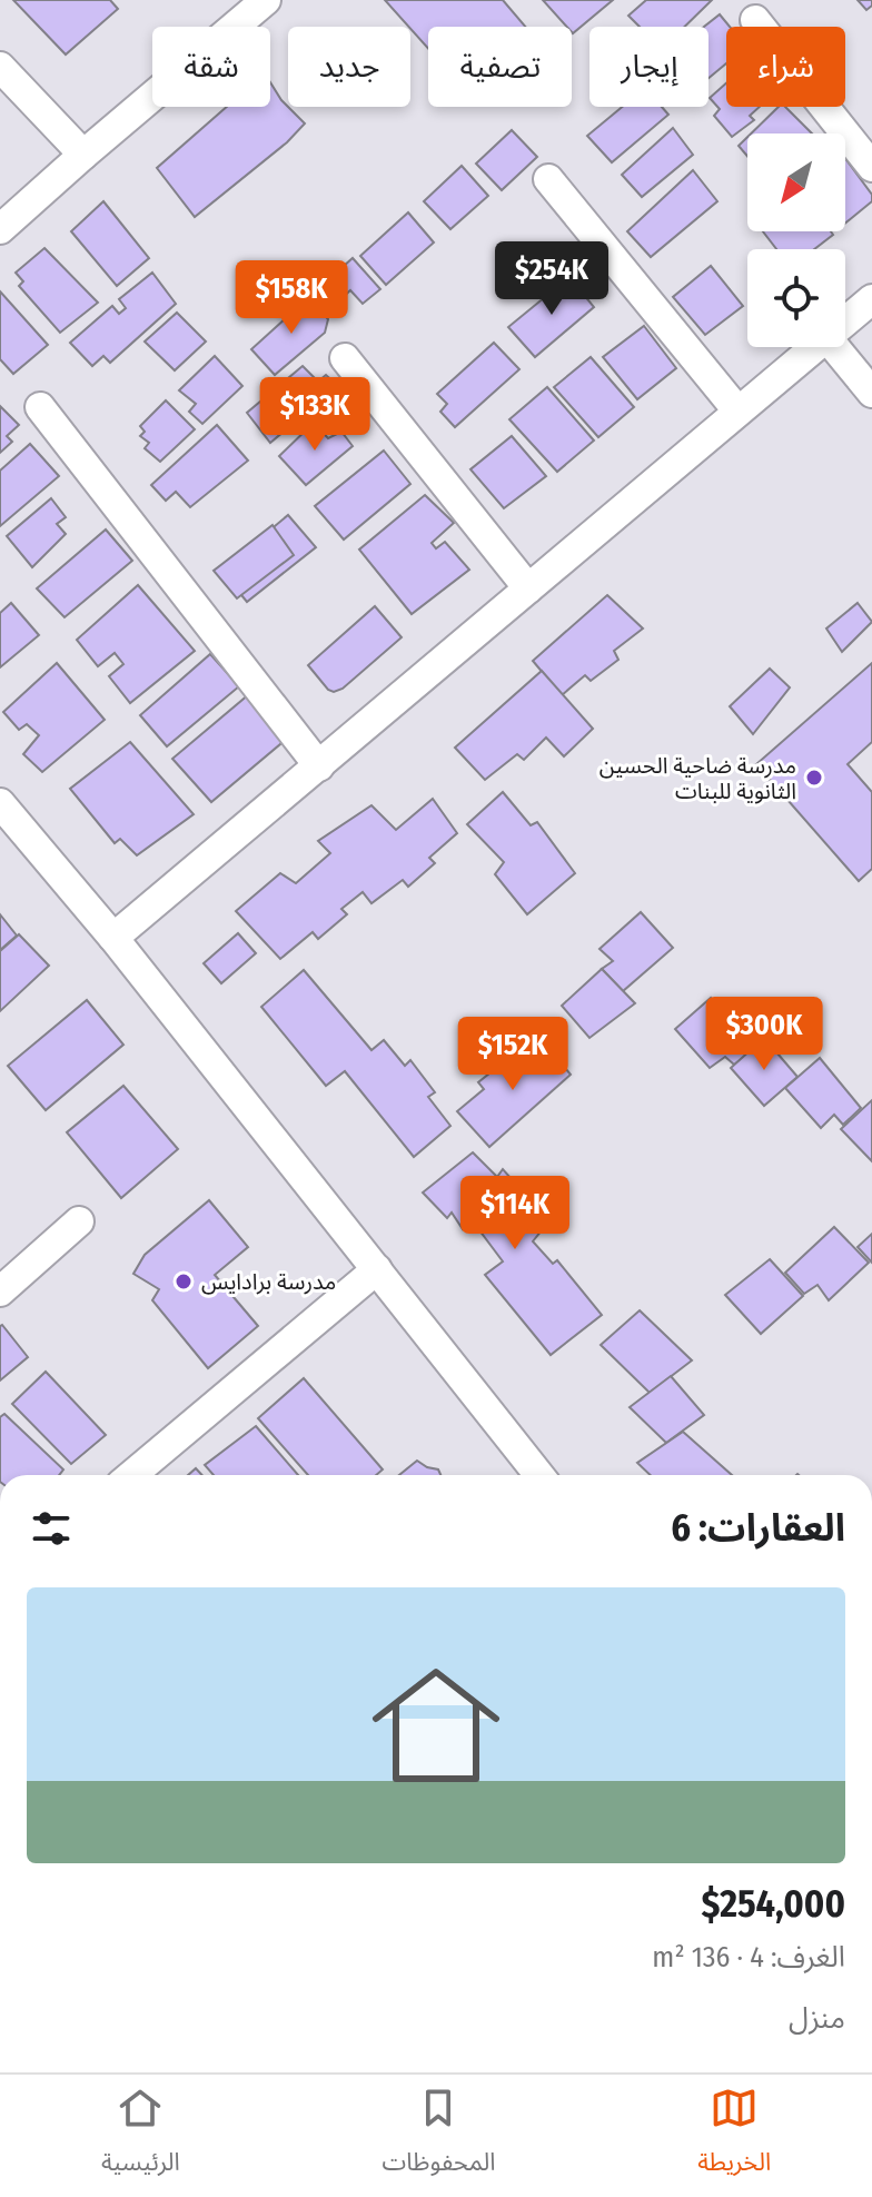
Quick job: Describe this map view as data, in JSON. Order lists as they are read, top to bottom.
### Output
{
  "places": ["مدرسة ضاحية الحسين الثانوية للبنات", "مدرسة برادايس"],
  "north": "bottom left",
  "page": {
    "chip": [
      "شراء",
      "إيجار",
      "تصفية",
      "جديد",
      "شقة"
    ],
    "price": [
      "$254K",
      "$158K",
      "$133K",
      "$300K",
      "$152K",
      "$114K"
    ],
    "heading": "العقارات: 6",
    "list": [
      {
        "name": "$254,000",
        "note": "الغرف: 4 · 136 m² · منزل"
      }
    ],
    "tabs": ["الخريطة", "المحفوظات", "الرئيسية"]
  }
}
